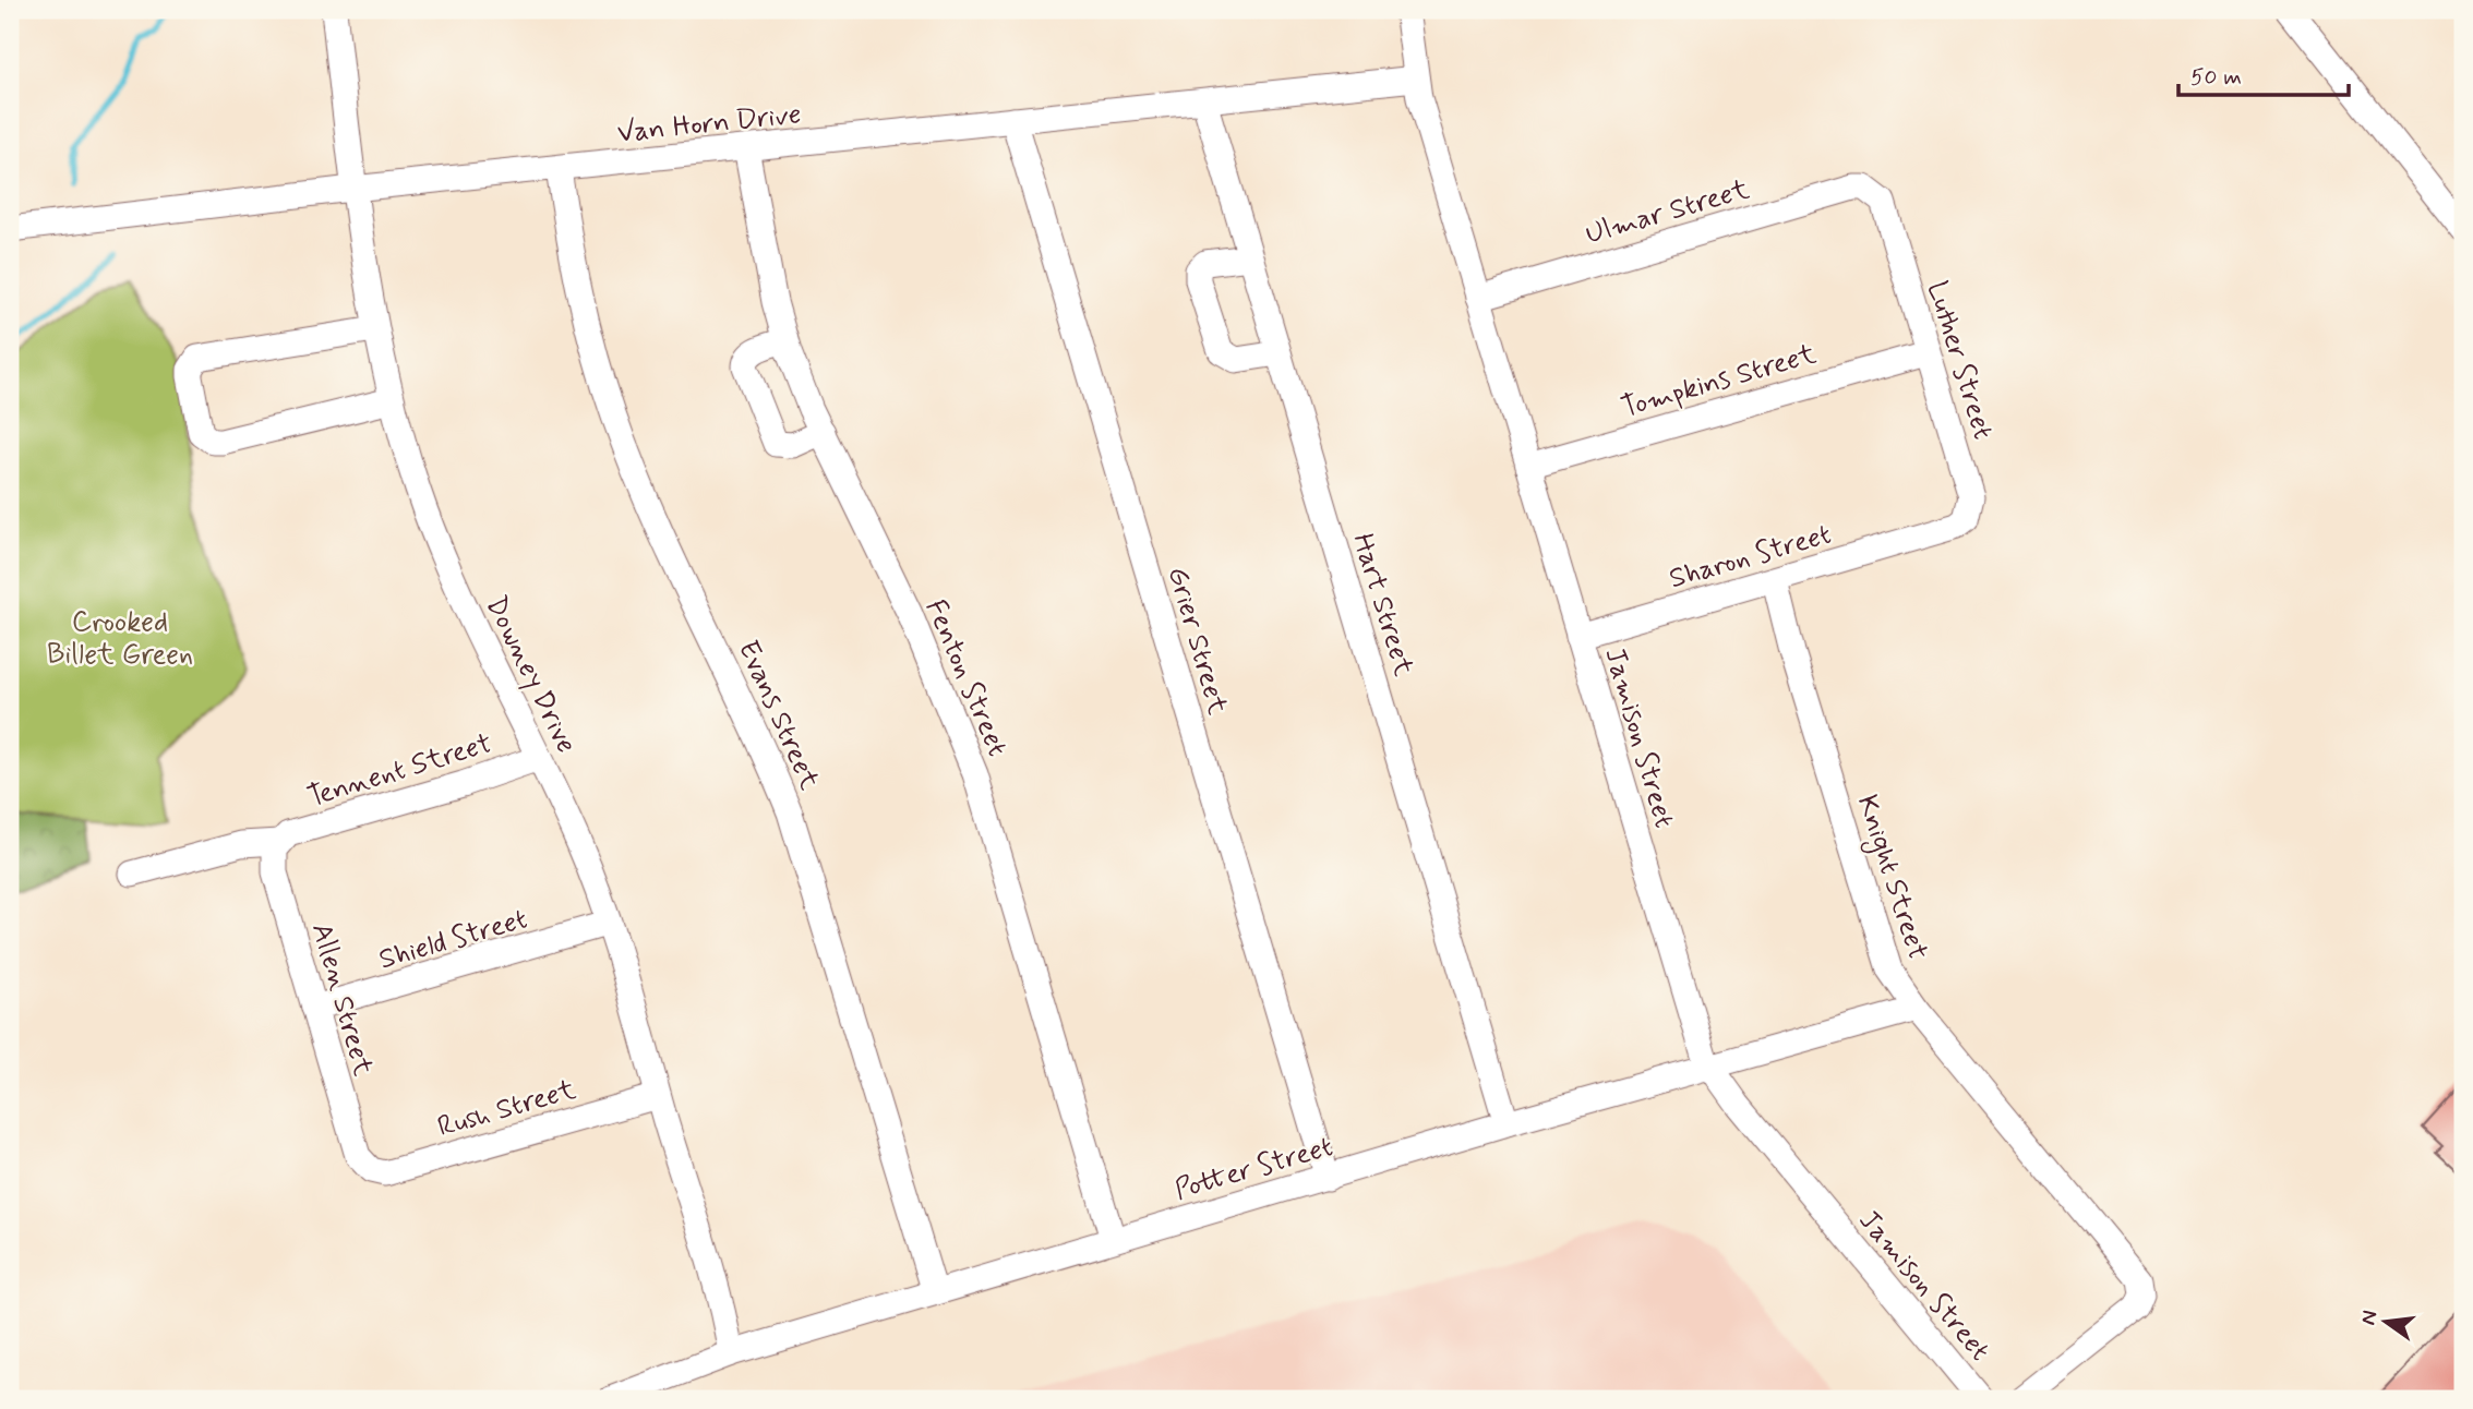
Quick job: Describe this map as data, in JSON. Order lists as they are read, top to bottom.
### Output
{
  "streets": {
    "street": [
      "Van Horn Drive",
      "Ulmar Street",
      "Luther Street",
      "Tompkins Street",
      "Sharon Street",
      "Hart Street",
      "Grier Street",
      "Downey Drive",
      "Fenton Street",
      "Evans Street",
      "Jamison Street",
      "Tennent Street",
      "Knight Street",
      "Shield Street",
      "Allen Street",
      "Rush Street",
      "Potter Street"
    ]
  },
  "crossings": [
    ["Van Horn Drive", "Hart Street"],
    ["Van Horn Drive", "Grier Street"],
    ["Van Horn Drive", "Downey Drive"],
    ["Van Horn Drive", "Fenton Street"],
    ["Van Horn Drive", "Evans Street"],
    ["Van Horn Drive", "Jamison Street"],
    ["Ulmar Street", "Luther Street"],
    ["Ulmar Street", "Jamison Street"],
    ["Luther Street", "Tompkins Street"],
    ["Luther Street", "Sharon Street"],
    ["Tompkins Street", "Jamison Street"],
    ["Sharon Street", "Jamison Street"],
    ["Sharon Street", "Knight Street"],
    ["Hart Street", "Potter Street"],
    ["Grier Street", "Potter Street"],
    ["Downey Drive", "Tennent Street"],
    ["Downey Drive", "Shield Street"],
    ["Downey Drive", "Rush Street"],
    ["Downey Drive", "Potter Street"],
    ["Fenton Street", "Potter Street"],
    ["Evans Street", "Potter Street"],
    ["Jamison Street", "Potter Street"],
    ["Tennent Street", "Allen Street"],
    ["Knight Street", "Potter Street"],
    ["Shield Street", "Allen Street"],
    ["Allen Street", "Rush Street"]
  ],
  "parks": ["Crooked Billet Green"],
  "scale_bar": "50 m",
  "north": "left"
}
